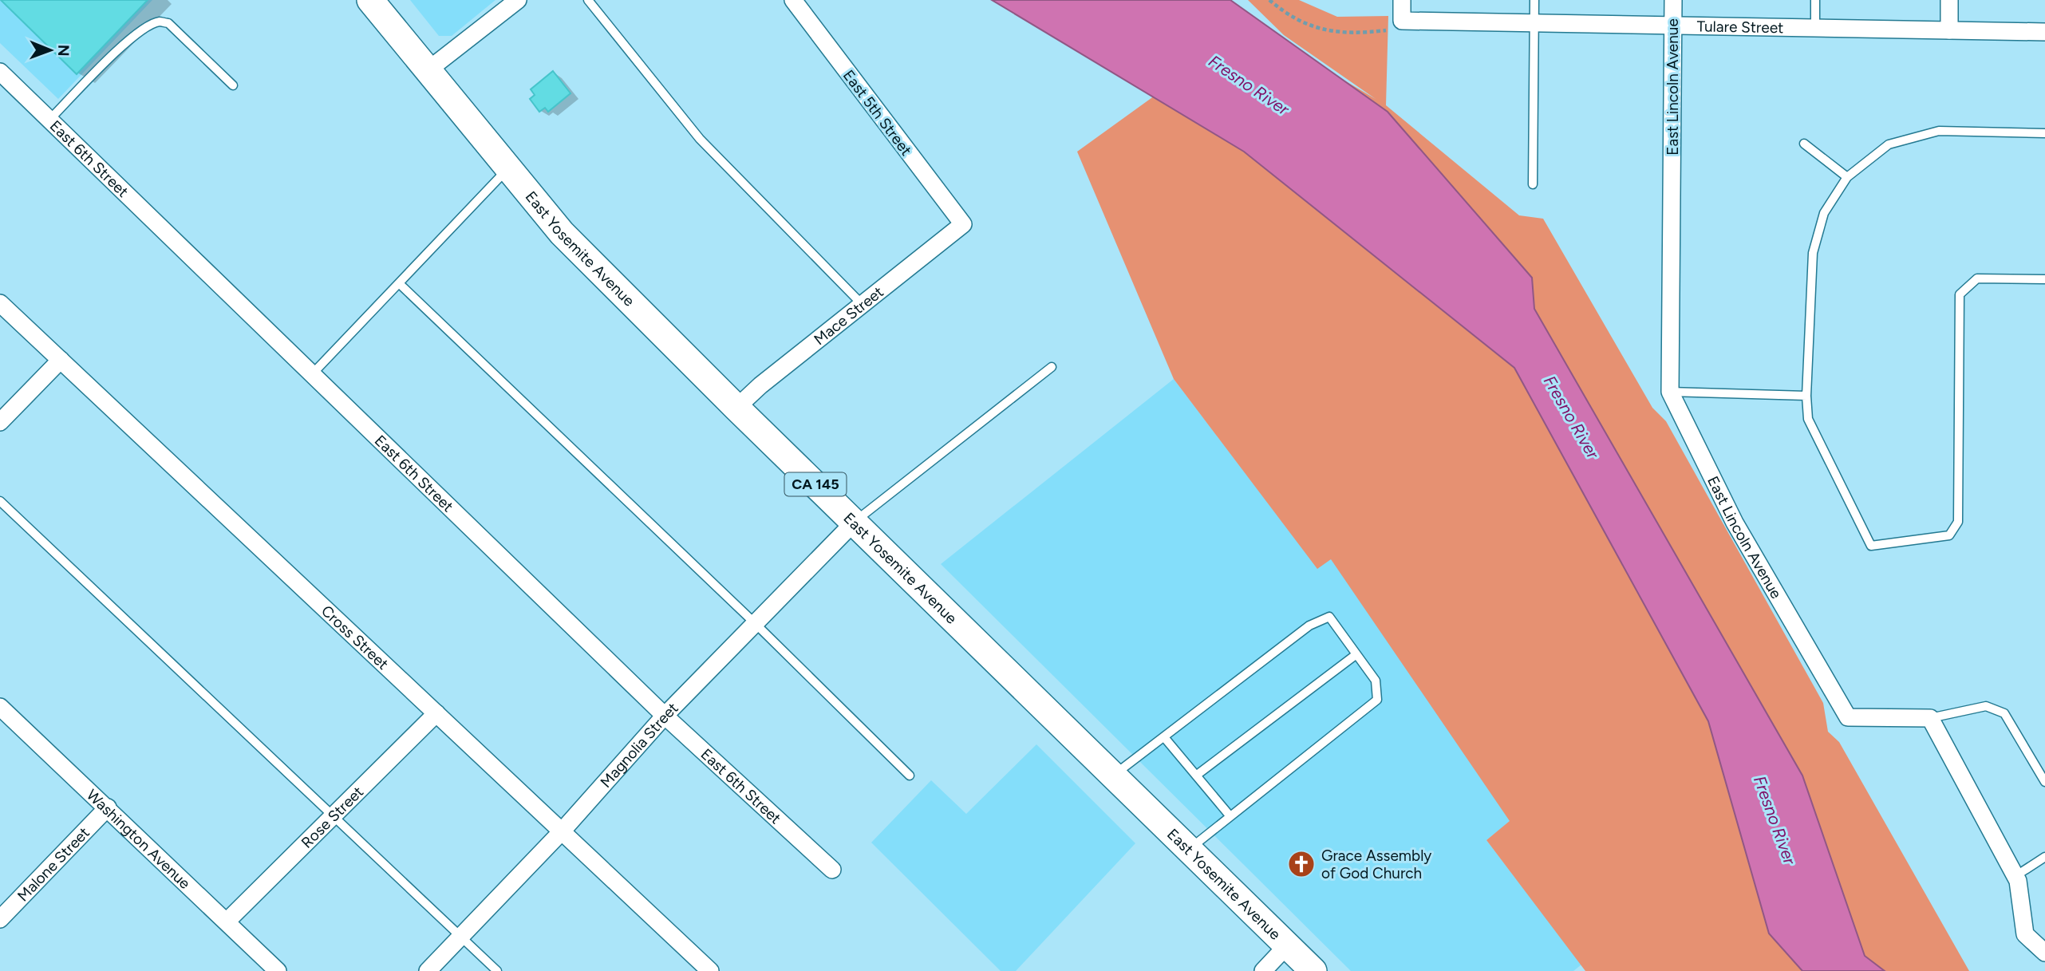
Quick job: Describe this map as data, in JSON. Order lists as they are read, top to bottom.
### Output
{
  "streets": {
    "main road": ["East Yosemite Avenue", "CA 145"],
    "street": [
      "Tulare Street",
      "East Lincoln Avenue",
      "East 5th Street",
      "East 6th Street",
      "Mace Street",
      "Cross Street",
      "Magnolia Street",
      "Rose Street",
      "Washington Avenue",
      "Malone Street"
    ]
  },
  "crossings": [
    ["Tulare Street", "East Lincoln Avenue"],
    ["East 5th Street", "Mace Street"],
    ["East 6th Street", "Magnolia Street"],
    ["East Yosemite Avenue", "Mace Street"],
    ["East Yosemite Avenue", "Magnolia Street"],
    ["Cross Street", "Magnolia Street"],
    ["Cross Street", "Rose Street"],
    ["Rose Street", "Washington Avenue"],
    ["Washington Avenue", "Malone Street"]
  ],
  "water": ["Fresno River"],
  "places": {
    "church": ["Grace Assembly of God Church"]
  },
  "north": "right"
}
